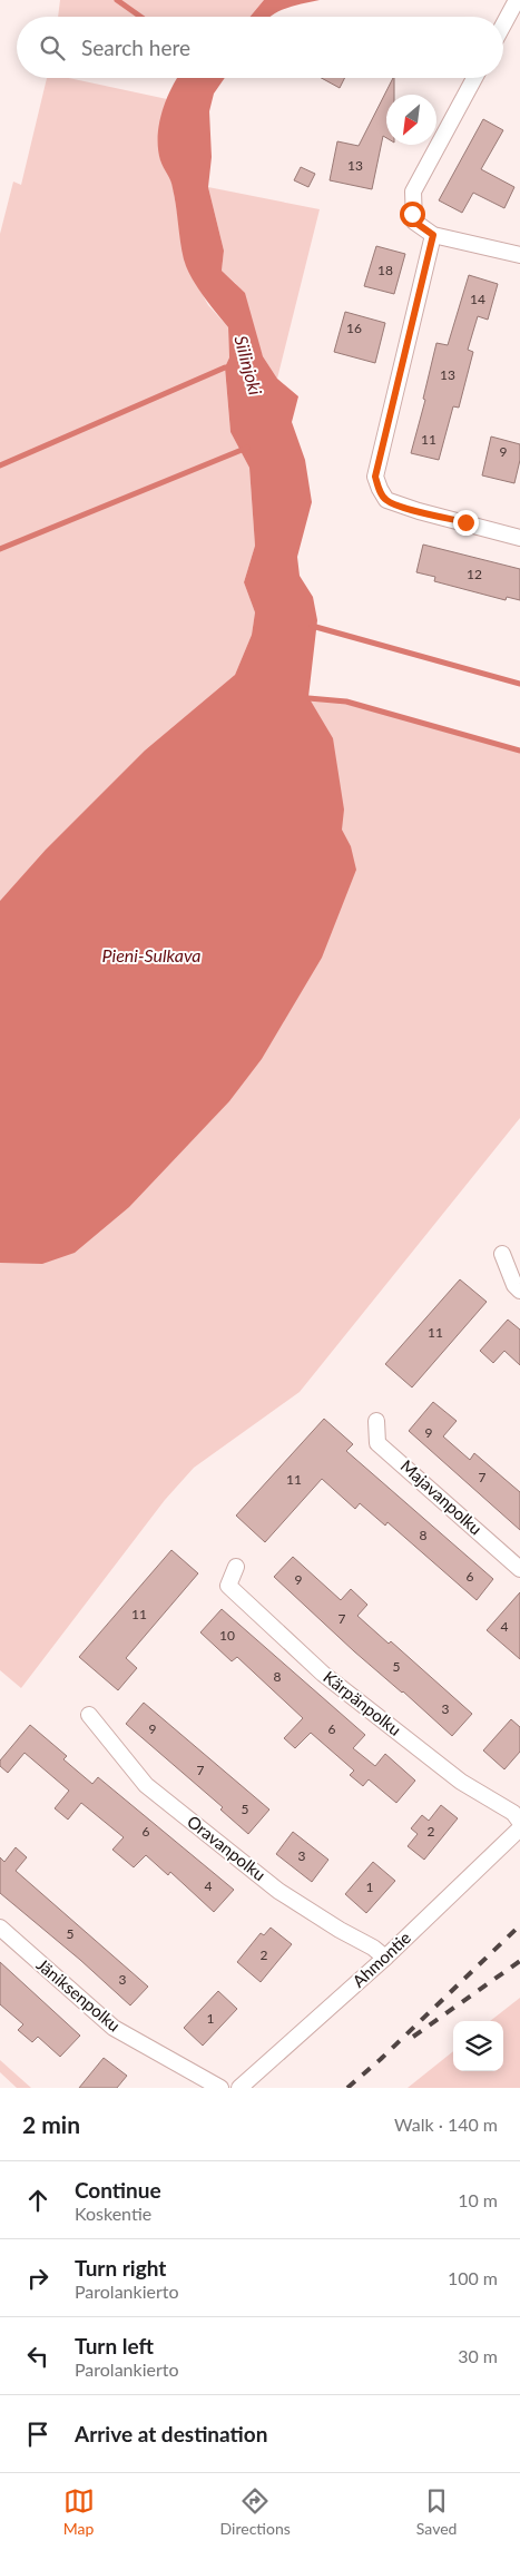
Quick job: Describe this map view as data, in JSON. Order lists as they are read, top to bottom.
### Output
{
  "streets": {
    "street": [
      "Majavanpolku",
      "Kärpänpolku",
      "Oravanpolku",
      "Ahmontie",
      "Jäniksenpolku"
    ]
  },
  "crossings": [
    ["Oravanpolku", "Ahmontie"]
  ],
  "water": ["Siilinjoki", "Pieni-Sulkava"],
  "house_numbers": [
    "13",
    "18",
    "14",
    "16",
    "13",
    "11",
    "9",
    "12",
    "11",
    "9",
    "7",
    "11",
    "8",
    "6",
    "9",
    "11",
    "7",
    "4",
    "10",
    "5",
    "8",
    "3",
    "9",
    "6",
    "7",
    "5",
    "6",
    "2",
    "3",
    "4",
    "1",
    "5",
    "2",
    "3",
    "1"
  ],
  "north": "bottom left",
  "page": {
    "search": "Search here",
    "heading": ["2 min", "Walk · 140 m"],
    "list": [
      ["Continue", "Koskentie", "10 m"],
      ["Turn right", "Parolankierto", "100 m"],
      ["Turn left", "Parolankierto", "30 m"],
      "Arrive at destination"
    ],
    "nav": ["Map", "Directions", "Saved"]
  }
}
